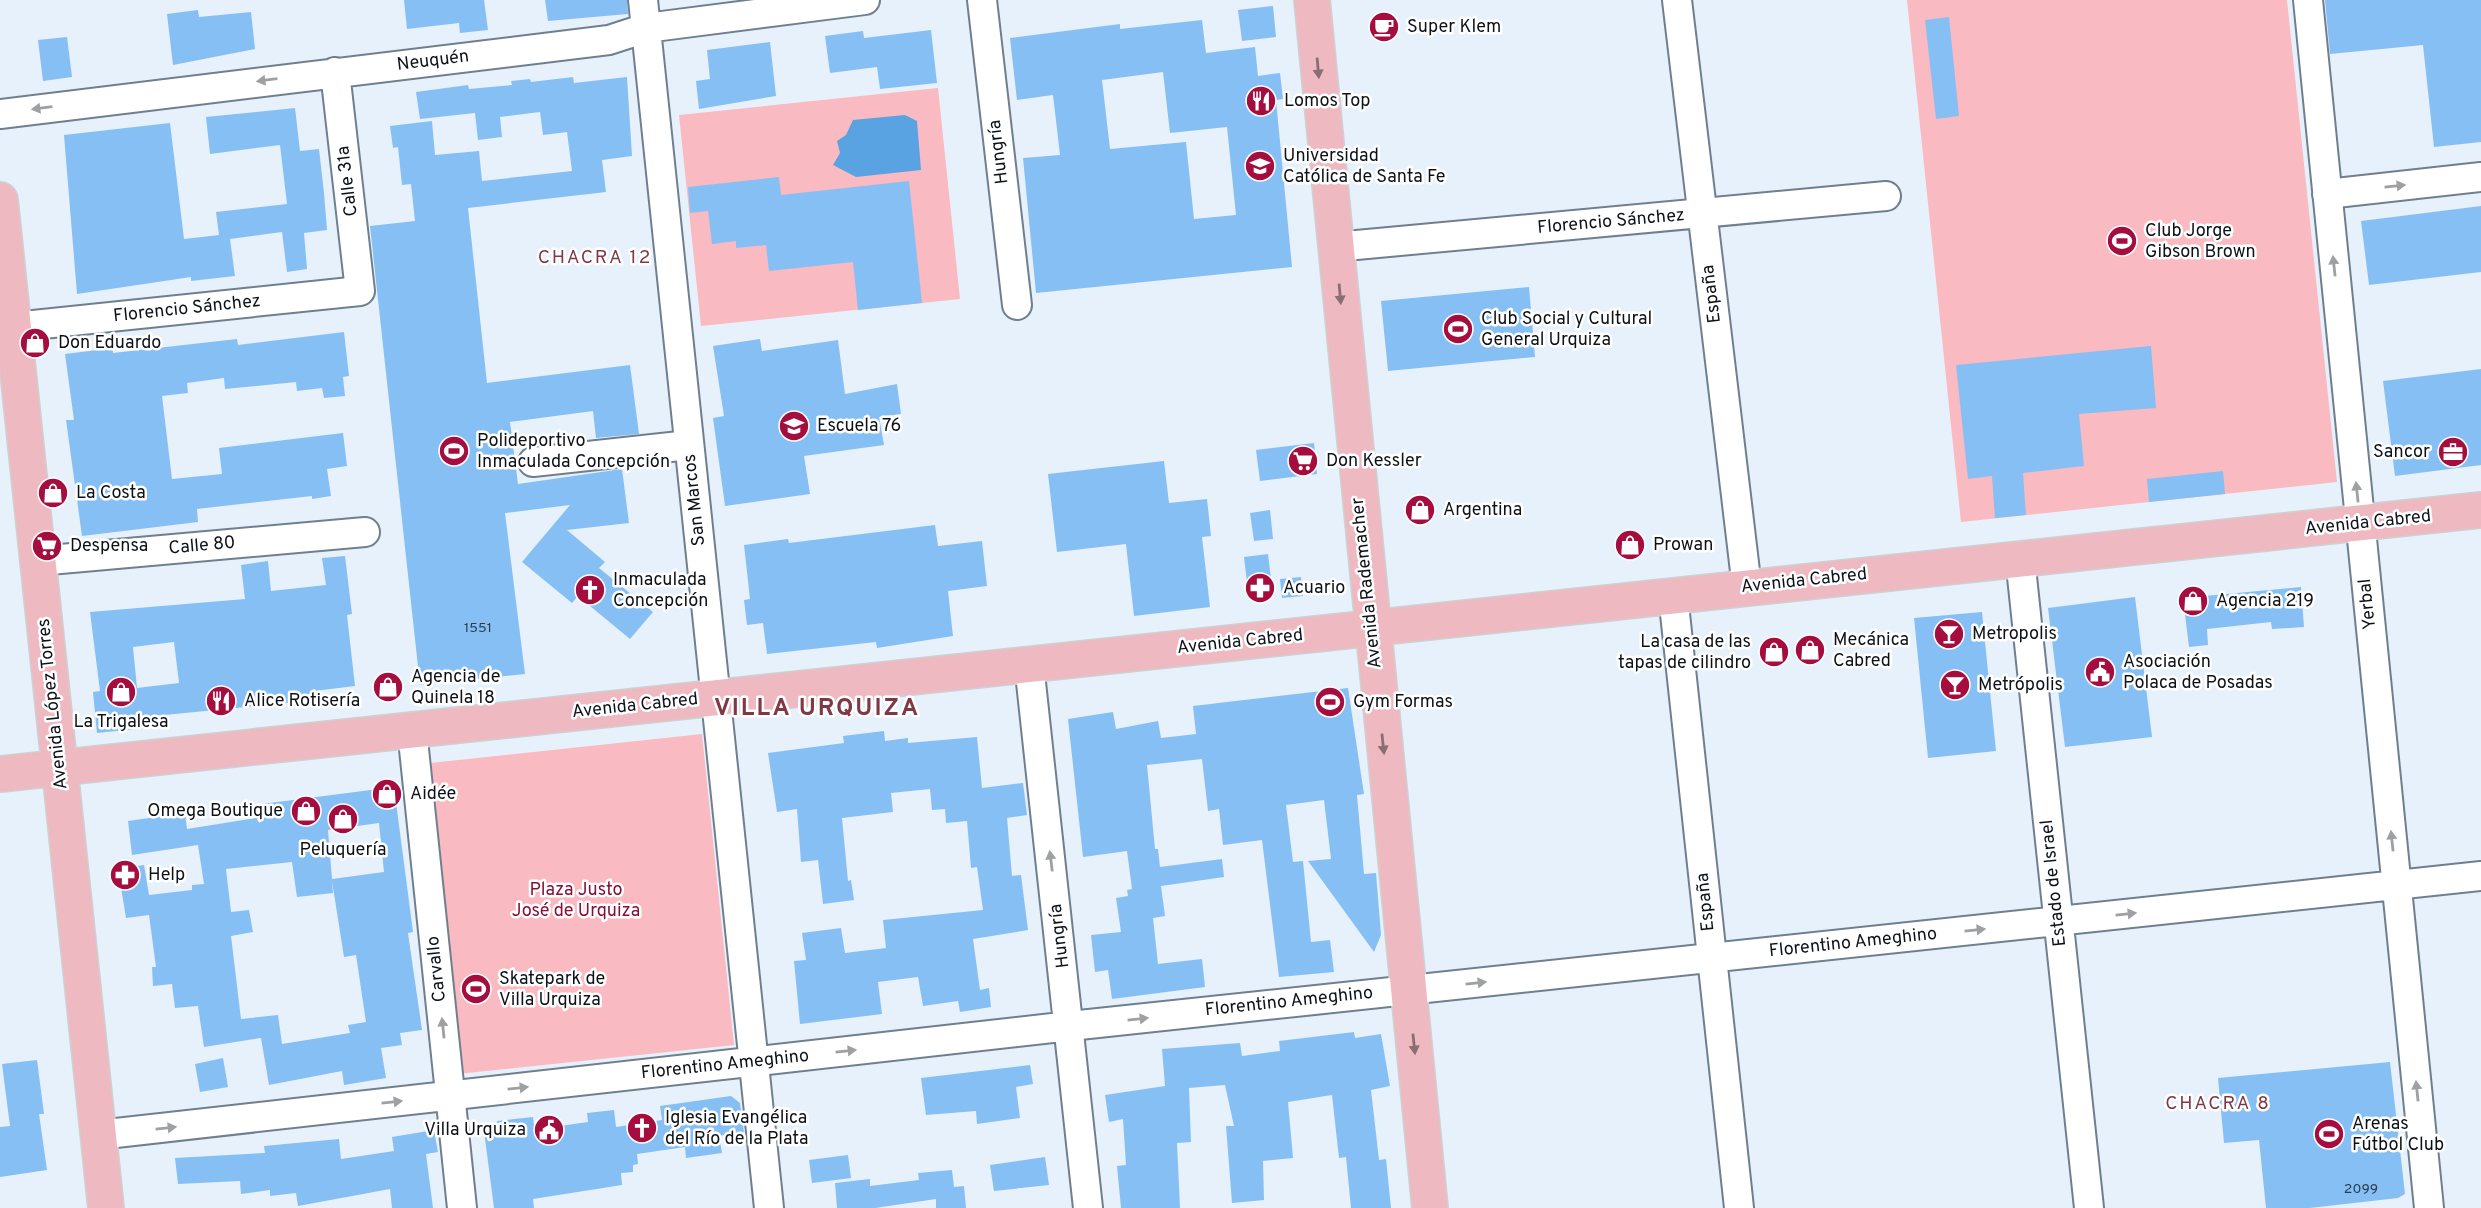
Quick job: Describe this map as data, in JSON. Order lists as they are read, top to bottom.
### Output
{
  "streets": {
    "main road": ["Avenida Cabred", "Avenida Rademacher", "Avenida López Torres"],
    "street": [
      "Neuquén",
      "Hungría",
      "Calle 31a",
      "Florencio Sánchez",
      "España",
      "San Marcos",
      "Calle 80",
      "Yerbal",
      "Estado de Israel",
      "Florentino Ameghino",
      "Carvallo"
    ]
  },
  "crossings": [
    ["Neuquén", "Calle 31a"],
    ["Neuquén", "San Marcos"],
    ["Hungría", "Avenida Cabred"],
    ["Hungría", "Florentino Ameghino"],
    ["Calle 31a", "Florencio Sánchez"],
    ["Florencio Sánchez", "España"],
    ["Florencio Sánchez", "Avenida Rademacher"],
    ["Florencio Sánchez", "Avenida López Torres"],
    ["España", "Avenida Cabred"],
    ["España", "Florentino Ameghino"],
    ["San Marcos", "Avenida Cabred"],
    ["San Marcos", "Florentino Ameghino"],
    ["Avenida Cabred", "Avenida Rademacher"],
    ["Avenida Cabred", "Yerbal"],
    ["Avenida Cabred", "Avenida López Torres"],
    ["Avenida Cabred", "Estado de Israel"],
    ["Avenida Cabred", "Carvallo"],
    ["Calle 80", "Avenida López Torres"],
    ["Avenida Rademacher", "Florentino Ameghino"],
    ["Yerbal", "Florentino Ameghino"],
    ["Avenida López Torres", "Florentino Ameghino"],
    ["Estado de Israel", "Florentino Ameghino"],
    ["Florentino Ameghino", "Carvallo"]
  ],
  "one_way": [
    "Neuquén",
    "Hungría",
    "Avenida Rademacher",
    "Yerbal",
    "Florentino Ameghino",
    "Carvallo"
  ],
  "districts": ["CHACRA 12", "VILLA URQUIZA", "CHACRA 8"],
  "parks": ["Plaza Justo José de Urquiza"],
  "places": {
    "cafe": ["Super Klem"],
    "restaurant": ["Lomos Top", "Alice Rotisería"],
    "school or university": ["Universidad Católica de Santa Fe", "Escuela 76"],
    "sports": [
      "Club Jorge Gibson Brown",
      "Club Social y Cultural General Urquiza",
      "Polideportivo Inmaculada Concepción",
      "Gym Formas",
      "Skatepark de Villa Urquiza",
      "Arenas Fútbol Club"
    ],
    "shop": [
      "Don Eduardo",
      "La Costa",
      "Argentina",
      "Prowan",
      "Agencia 219",
      "Mecánica Cabred",
      "La casa de las tapas de cilindro",
      "Agencia de Quinela 18",
      "La Trigalesa",
      "Aidée",
      "Omega Boutique",
      "Peluquería"
    ],
    "office": ["Sancor"],
    "supermarket": ["Don Kessler", "Despensa"],
    "pharmacy": ["Acuario", "Help"],
    "church": ["Inmaculada Concepción", "Iglesia Evangélica del Río de la Plata"],
    "bar": ["Metropolis", "Metrópolis"],
    "public building": ["Asociación Polaca de Posadas", "Villa Urquiza"]
  },
  "house_numbers": ["1551", "2099"]
}
